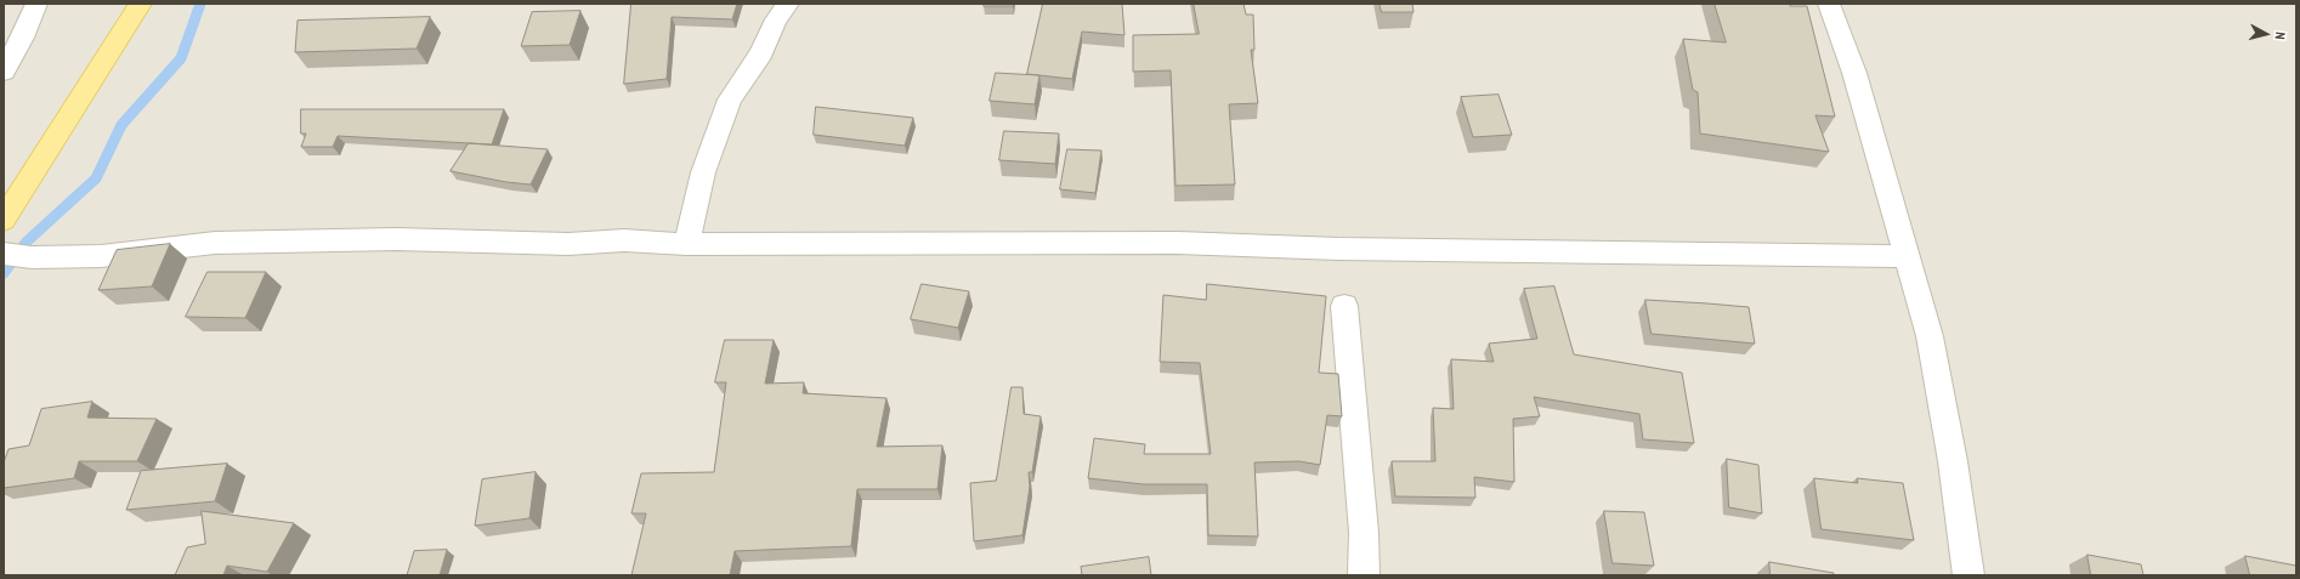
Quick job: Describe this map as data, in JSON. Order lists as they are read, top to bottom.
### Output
{
  "north": "right"
}
